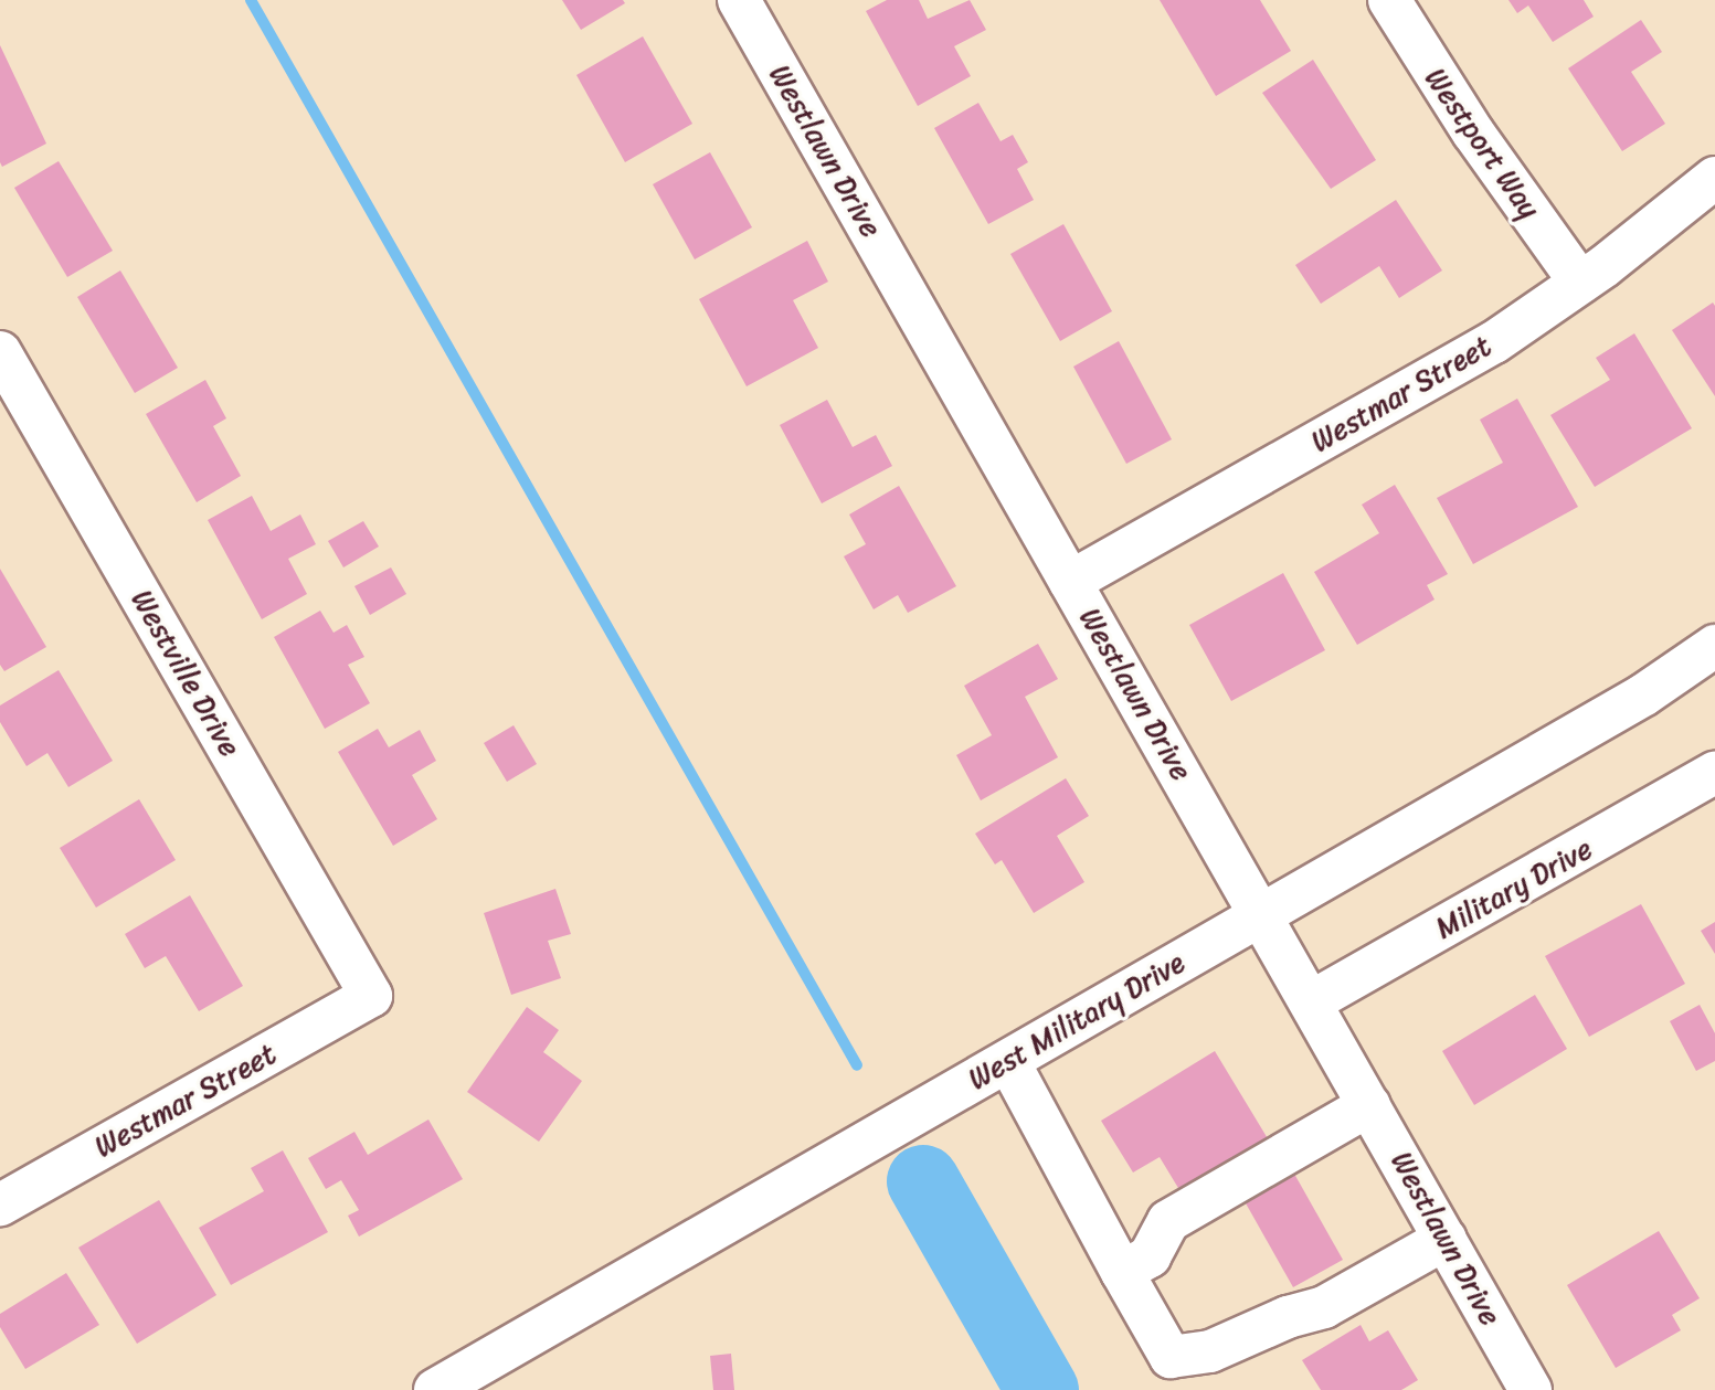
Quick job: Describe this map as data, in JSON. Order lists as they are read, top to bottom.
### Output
{
  "streets": {
    "street": [
      "Westport Way",
      "Westlawn Drive",
      "Westmar Street",
      "Westville Drive",
      "Military Drive",
      "West Military Drive"
    ]
  },
  "crossings": [
    ["Westport Way", "Westmar Street"],
    ["Westlawn Drive", "Westmar Street"],
    ["Westlawn Drive", "Military Drive"],
    ["Westlawn Drive", "West Military Drive"],
    ["Westmar Street", "Westville Drive"]
  ]
}
